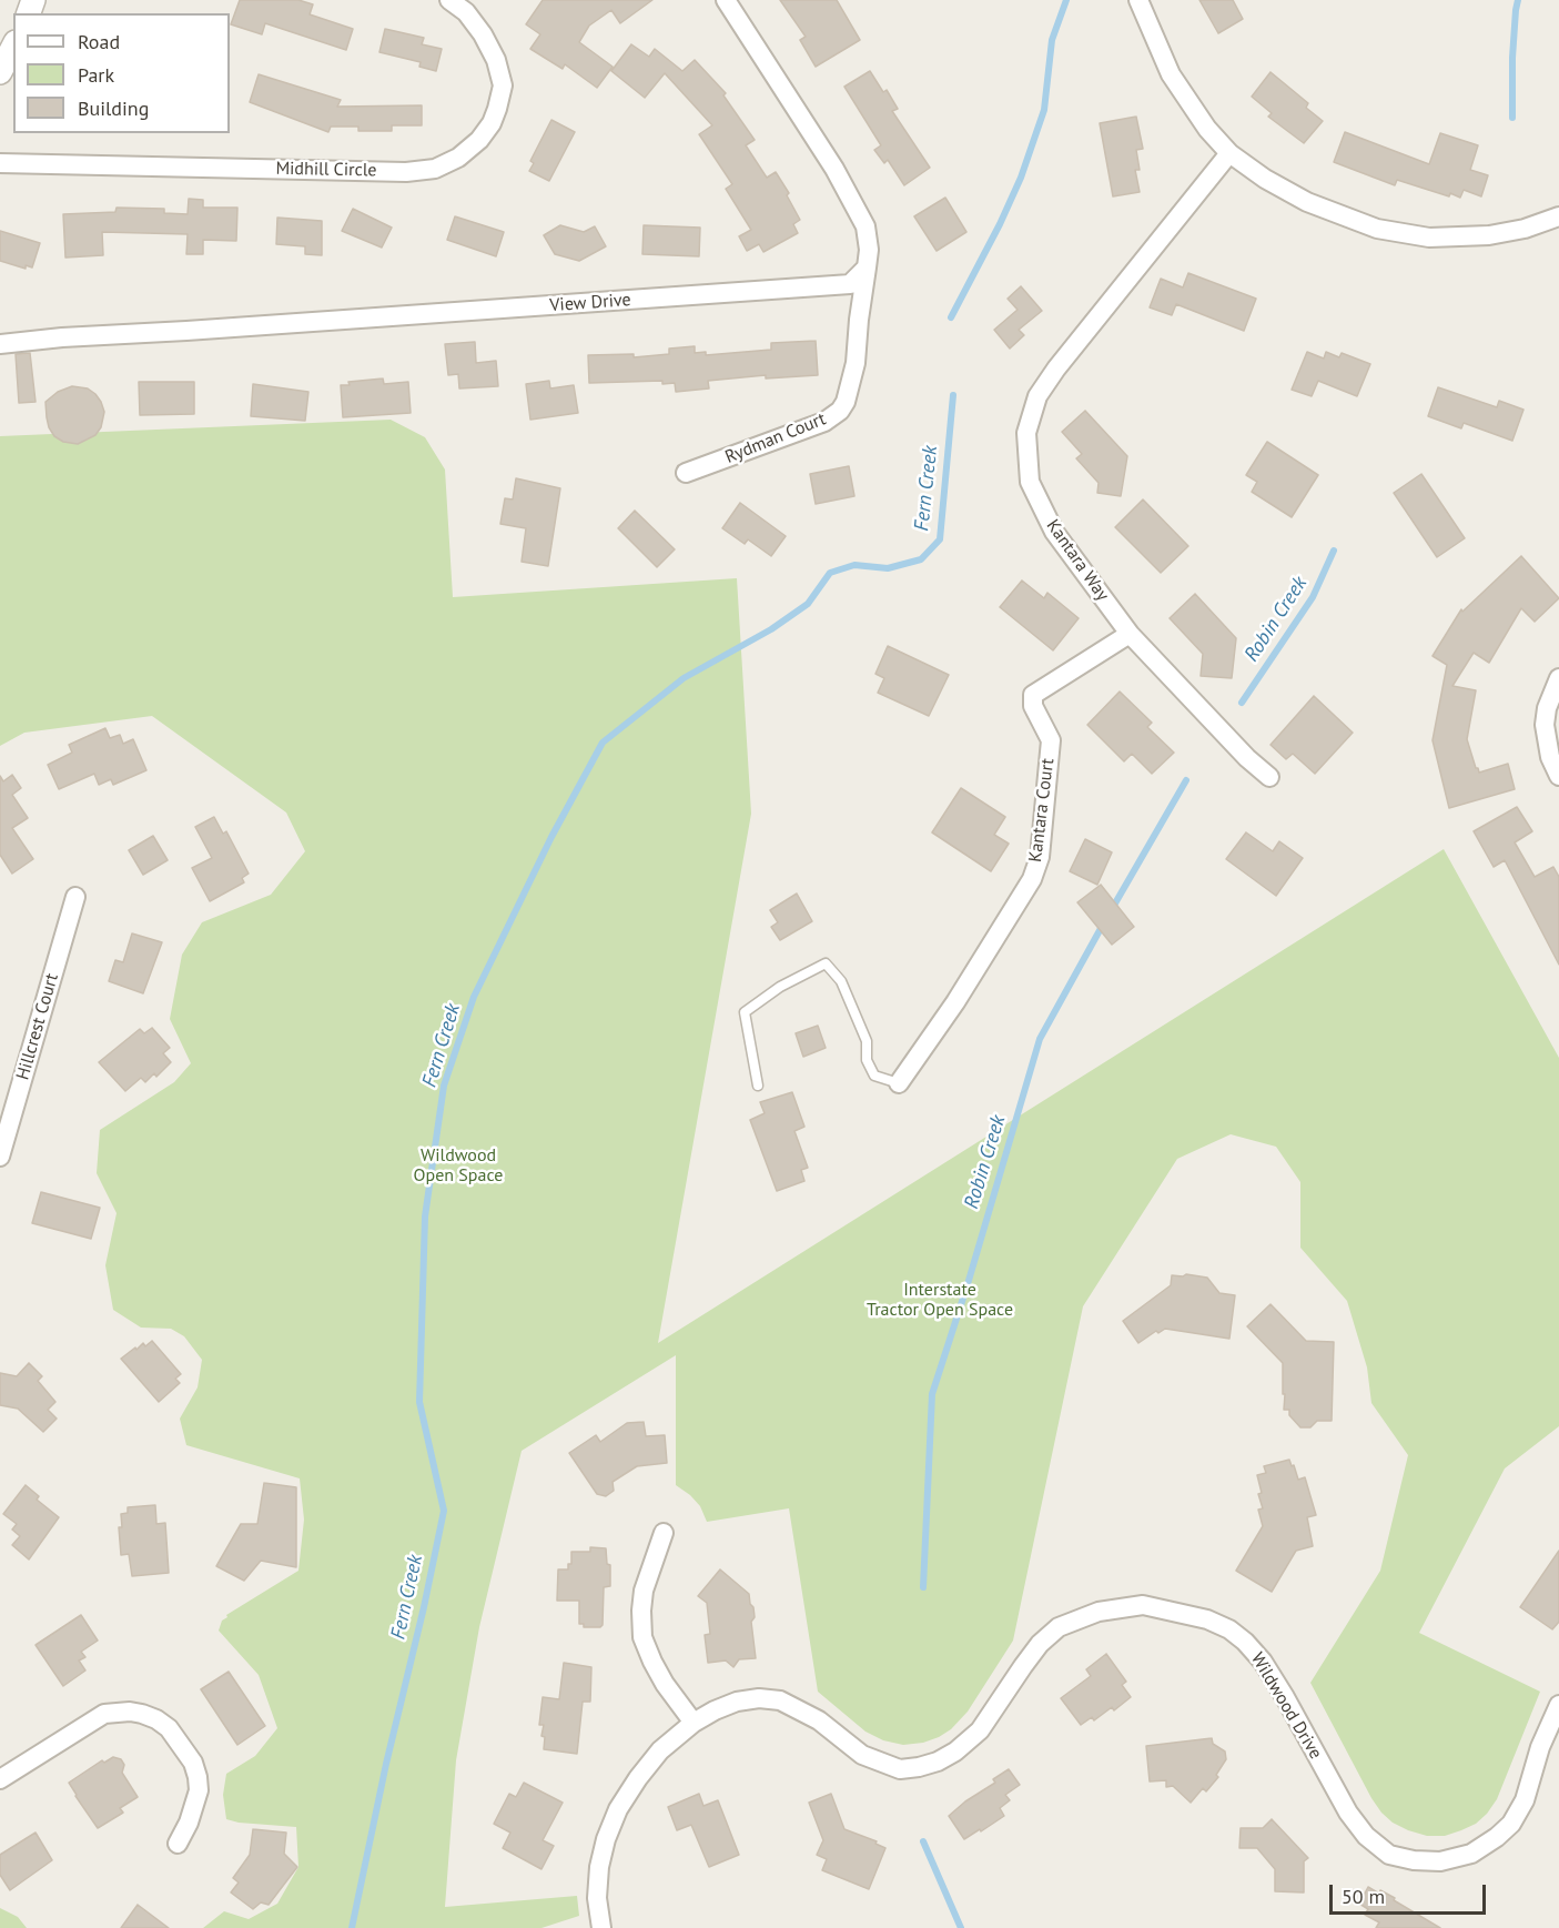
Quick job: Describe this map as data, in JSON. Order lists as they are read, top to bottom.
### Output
{
  "streets": {
    "street": [
      "Midhill Circle",
      "View Drive",
      "Rydman Court",
      "Kantara Way",
      "Kantara Court",
      "Hillcrest Court",
      "Wildwood Drive"
    ]
  },
  "crossings": [
    ["View Drive", "Rydman Court"],
    ["Kantara Way", "Kantara Court"]
  ],
  "water": ["Fern Creek", "Robin Creek"],
  "parks": ["Wildwood Open Space", "Interstate Tractor Open Space"],
  "legend": ["Road", "Park", "Building"],
  "scale_bar": "50 m"
}
